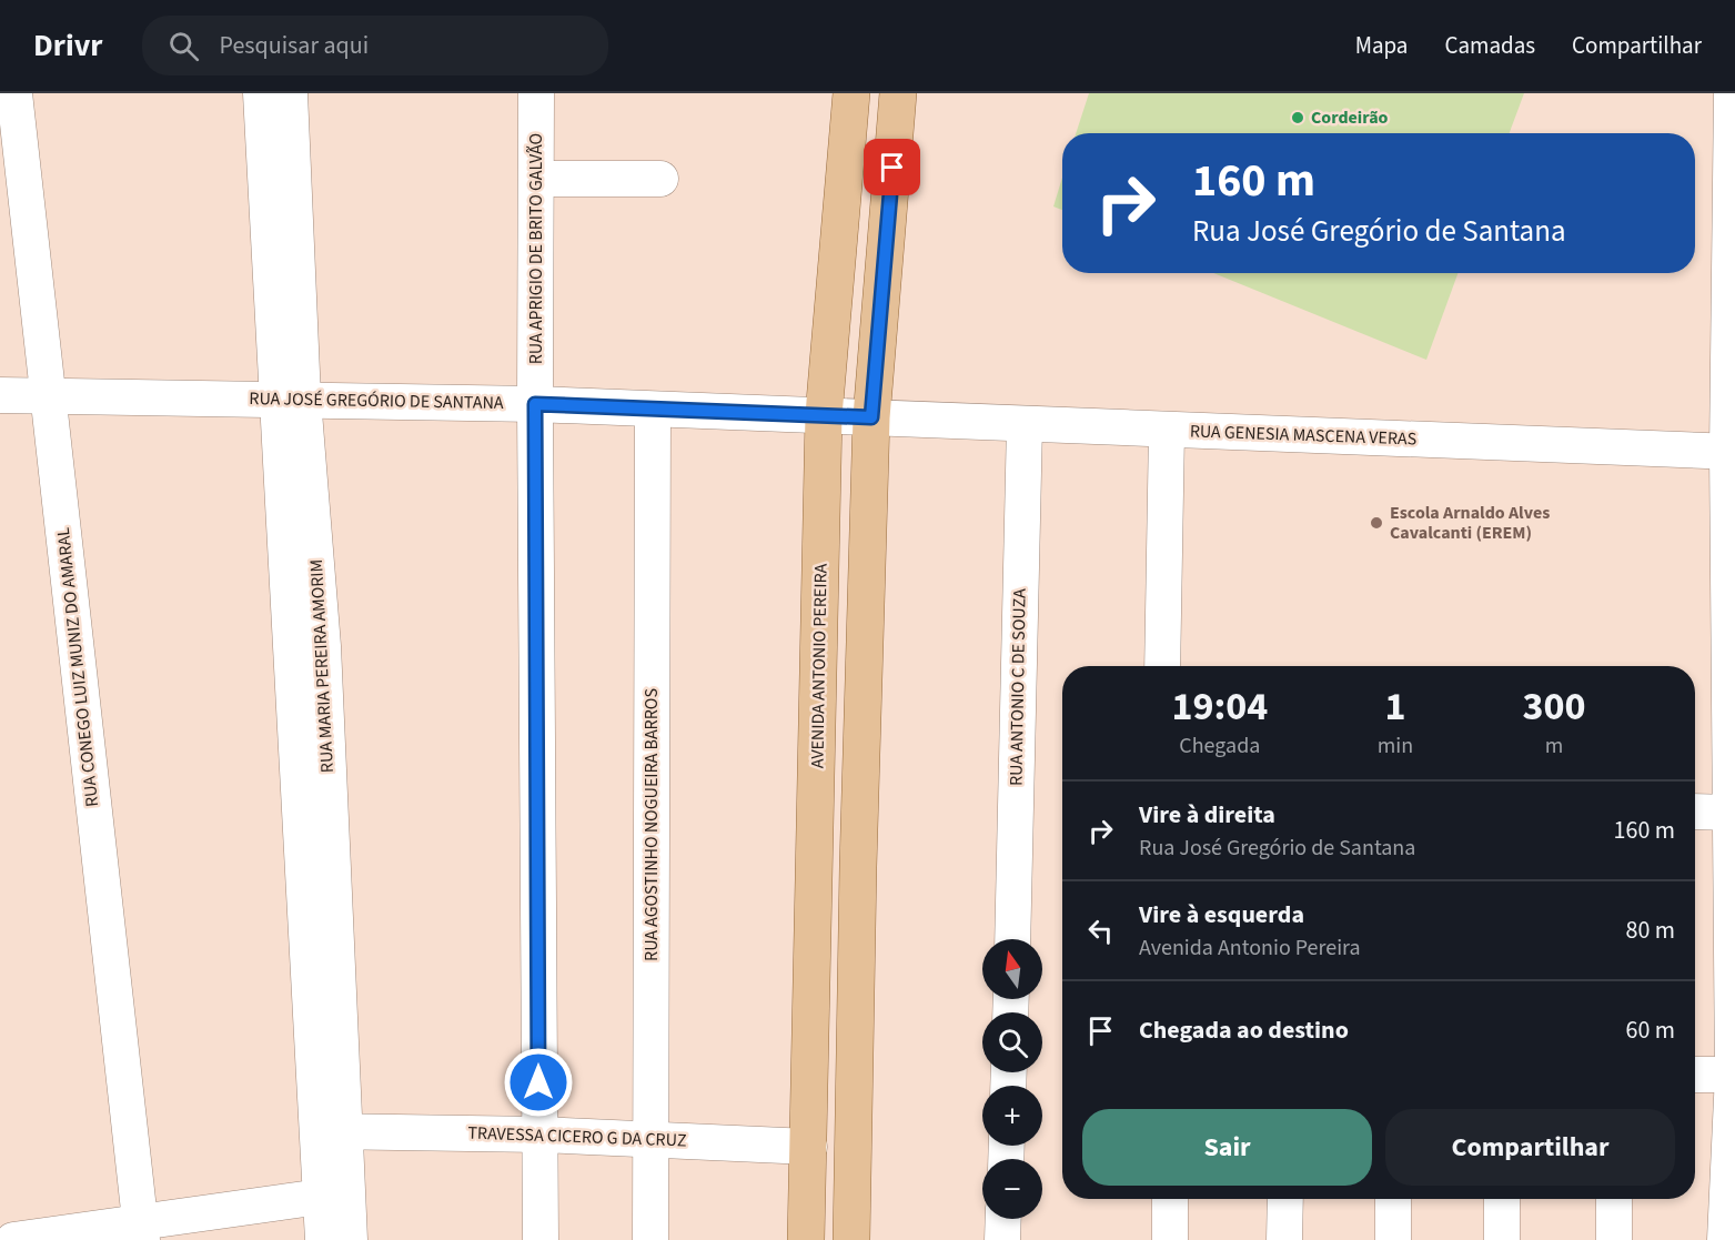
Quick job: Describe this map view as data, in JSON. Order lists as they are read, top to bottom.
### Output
{
  "streets": {
    "main road": ["AVENIDA ANTONIO PEREIRA"],
    "street": [
      "RUA APRIGIO DE BRITO GALVÃO",
      "RUA JOSÉ GREGÓRIO DE SANTANA",
      "RUA GENESIA MASCENA VERAS",
      "RUA MARIA PEREIRA AMORIM",
      "RUA CONEGO LUIZ MUNIZ DO AMARAL",
      "RUA ANTONIO C DE SOUZA",
      "RUA AGOSTINHO NOGUEIRA BARROS",
      "TRAVESSA CICERO G DA CRUZ"
    ]
  },
  "crossings": [
    ["RUA APRIGIO DE BRITO GALVÃO", "RUA JOSÉ GREGÓRIO DE SANTANA"],
    ["RUA APRIGIO DE BRITO GALVÃO", "TRAVESSA CICERO G DA CRUZ"],
    ["RUA JOSÉ GREGÓRIO DE SANTANA", "RUA GENESIA MASCENA VERAS"],
    ["RUA JOSÉ GREGÓRIO DE SANTANA", "RUA MARIA PEREIRA AMORIM"],
    ["RUA JOSÉ GREGÓRIO DE SANTANA", "AVENIDA ANTONIO PEREIRA"],
    ["RUA JOSÉ GREGÓRIO DE SANTANA", "RUA CONEGO LUIZ MUNIZ DO AMARAL"],
    ["RUA JOSÉ GREGÓRIO DE SANTANA", "RUA AGOSTINHO NOGUEIRA BARROS"],
    ["RUA GENESIA MASCENA VERAS", "RUA ANTONIO C DE SOUZA"],
    ["RUA MARIA PEREIRA AMORIM", "TRAVESSA CICERO G DA CRUZ"],
    ["AVENIDA ANTONIO PEREIRA", "TRAVESSA CICERO G DA CRUZ"],
    ["RUA AGOSTINHO NOGUEIRA BARROS", "TRAVESSA CICERO G DA CRUZ"]
  ],
  "places": ["Cordeirão", "Escola Arnaldo Alves Cavalcanti (EREM)"],
  "north": "top",
  "page": {
    "header": "Drivr",
    "search": "Pesquisar aqui",
    "nav": ["Mapa", "Camadas", "Compartilhar"],
    "turn": ["160 m", "Rua José Gregório de Santana"],
    "eta": [
      "19:04",
      "Chegada",
      "1",
      "min",
      "300",
      "m"
    ],
    "list": [
      {
        "name": "Vire à direita",
        "note": "Rua José Gregório de Santana",
        "value": "160 m"
      },
      {
        "name": "Vire à esquerda",
        "note": "Avenida Antonio Pereira",
        "value": "80 m"
      },
      {
        "name": "Chegada ao destino",
        "value": "60 m"
      }
    ],
    "map_buttons": ["+", "−"],
    "buttons": ["Sair", "Compartilhar"]
  }
}
